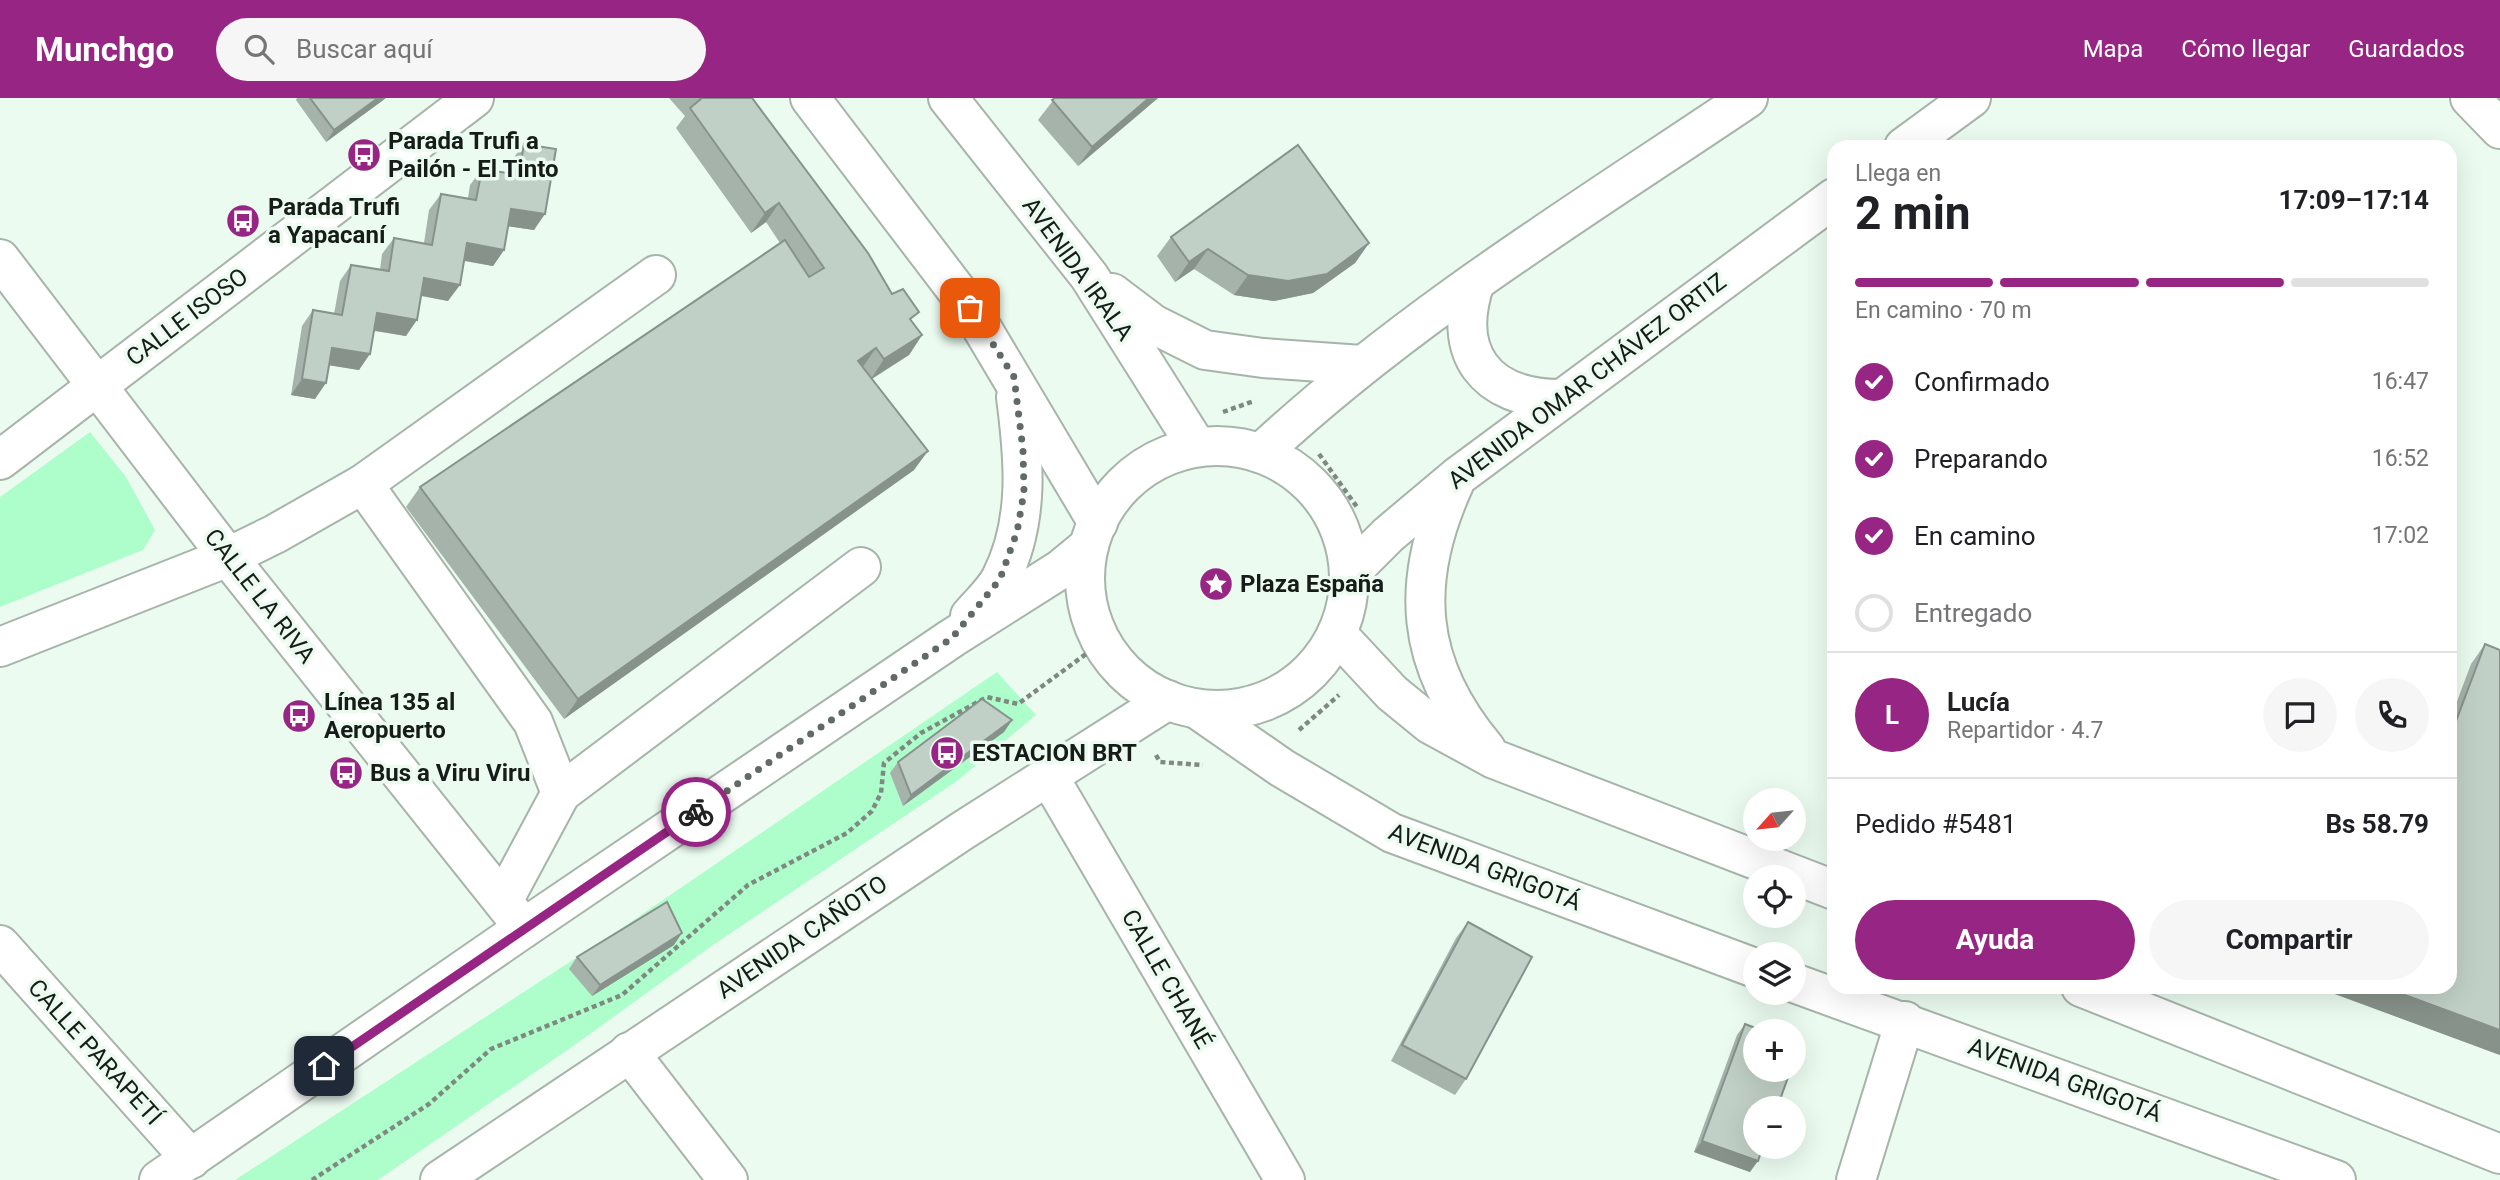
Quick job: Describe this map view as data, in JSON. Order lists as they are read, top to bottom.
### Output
{
  "streets": {
    "main road": [
      "AVENIDA IRALA",
      "CALLE ISOSO",
      "AVENIDA OMAR CHÁVEZ ORTIZ",
      "CALLE LA RIVA",
      "AVENIDA GRIGOTÁ",
      "AVENIDA CAÑOTO",
      "CALLE CHANÉ",
      "CALLE PARAPETÍ"
    ]
  },
  "crossings": [
    ["CALLE ISOSO", "CALLE LA RIVA"],
    ["AVENIDA GRIGOTÁ", "AVENIDA CAÑOTO"],
    ["AVENIDA CAÑOTO", "CALLE CHANÉ"]
  ],
  "places": {
    "bus stop": [
      "Parada Trufi a Pailón - El Tinto",
      "Parada Trufi a Yapacaní",
      "Línea 135 al Aeropuerto",
      "ESTACION BRT",
      "Bus a Viru Viru"
    ],
    "place": ["Plaza España"]
  },
  "north": "bottom left",
  "page": {
    "header": "Munchgo",
    "search": "Buscar aquí",
    "nav": ["Mapa", "Cómo llegar", "Guardados"],
    "heading": ["2 min", "Llega en", "17:09–17:14"],
    "panel": [
      "Lucía",
      "Repartidor · 4.7",
      "Pedido #5481",
      "Bs 58.79"
    ],
    "bar": "En camino · 70 m",
    "list": [
      ["Confirmado", "16:47"],
      ["Preparando", "16:52"],
      ["En camino", "17:02"],
      "Entregado"
    ],
    "round": "L",
    "map_buttons": ["+", "−"],
    "buttons": ["Ayuda", "Compartir"]
  }
}
